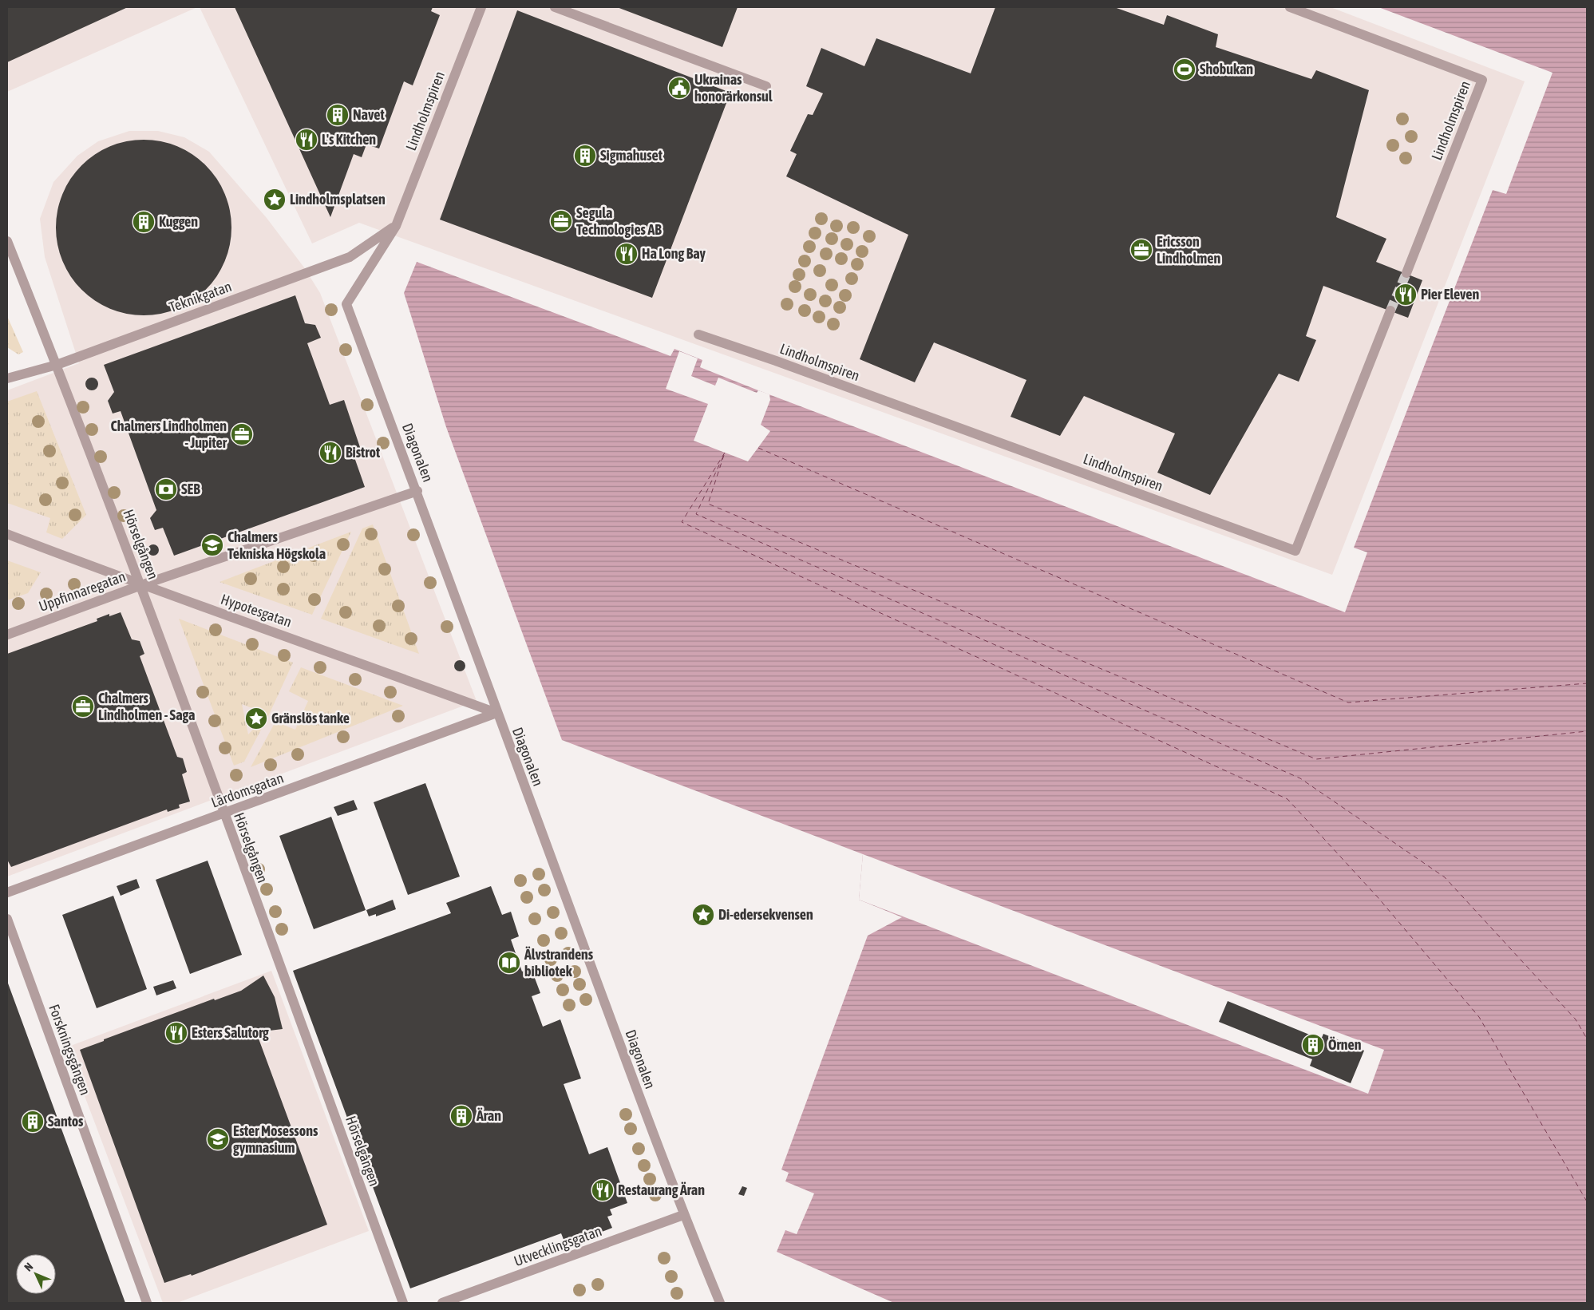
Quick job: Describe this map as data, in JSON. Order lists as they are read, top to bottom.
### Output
{
  "streets": {
    "street": [
      "Lindholmspiren",
      "Teknikgatan",
      "Diagonalen",
      "Hörselgången",
      "Uppfinnaregatan",
      "Hypotesgatan",
      "Lärdomsgatan",
      "Forskningsgången",
      "Utvecklingsgatan"
    ]
  },
  "crossings": [
    ["Lindholmspiren", "Teknikgatan"],
    ["Lindholmspiren", "Diagonalen"],
    ["Teknikgatan", "Diagonalen"],
    ["Teknikgatan", "Hörselgången"],
    ["Diagonalen", "Uppfinnaregatan"],
    ["Diagonalen", "Hypotesgatan"],
    ["Diagonalen", "Lärdomsgatan"],
    ["Diagonalen", "Utvecklingsgatan"],
    ["Hörselgången", "Uppfinnaregatan"],
    ["Hörselgången", "Hypotesgatan"],
    ["Hörselgången", "Lärdomsgatan"],
    ["Uppfinnaregatan", "Hypotesgatan"],
    ["Hypotesgatan", "Lärdomsgatan"]
  ],
  "places": {
    "sports": ["Shobukan"],
    "public building": ["Ukrainas honorärkonsul"],
    "building": [
      "Navet",
      "Sigmahuset",
      "Kuggen",
      "Örnen",
      "Äran",
      "Santos"
    ],
    "restaurant": [
      "L's Kitchen",
      "Ha Long Bay",
      "Pier Eleven",
      "Bistrot",
      "Esters Salutorg",
      "Restaurang Äran"
    ],
    "place": ["Lindholmsplatsen", "Gränslös tanke", "Di-edersekvensen"],
    "office": [
      "Segula Technologies AB",
      "Ericsson Lindholmen",
      "Chalmers Lindholmen - Jupiter",
      "Chalmers Lindholmen - Saga"
    ],
    "bank": ["SEB"],
    "school or university": ["Chalmers Tekniska Högskola", "Ester Mosessons gymnasium"],
    "library": ["Älvstrandens bibliotek"]
  },
  "north": "top left"
}
